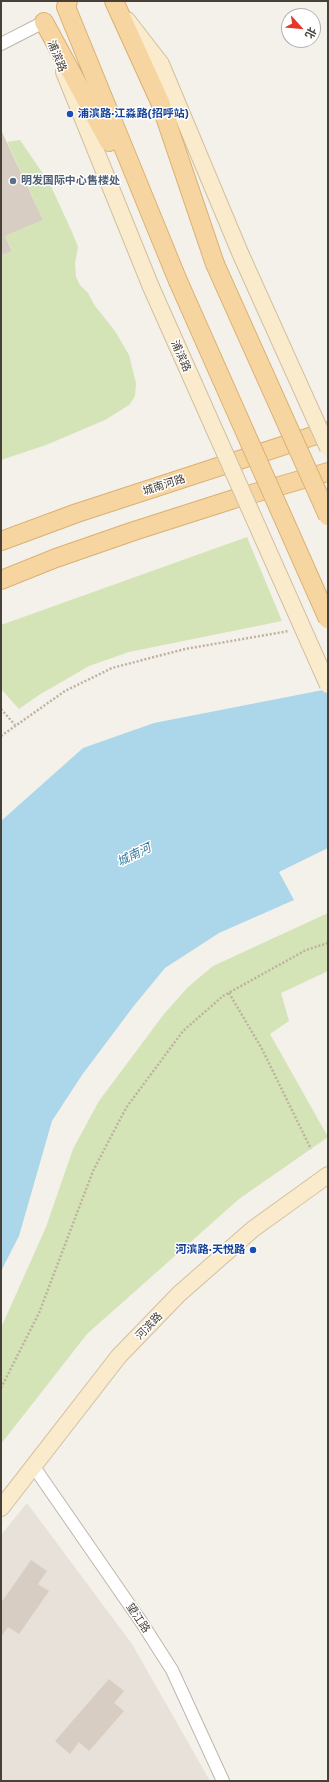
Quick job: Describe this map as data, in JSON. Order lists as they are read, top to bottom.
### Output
{
  "streets": {
    "main road": ["城南河路"],
    "street": ["浦滨路", "河滨路", "望江路"]
  },
  "crossings": [
    ["河滨路", "望江路"]
  ],
  "water": ["城南河"],
  "places": ["浦滨路·江淼路(招呼站)", "明发国际中心售楼处", "河滨路·天悦路"],
  "north": "bottom right"
}
